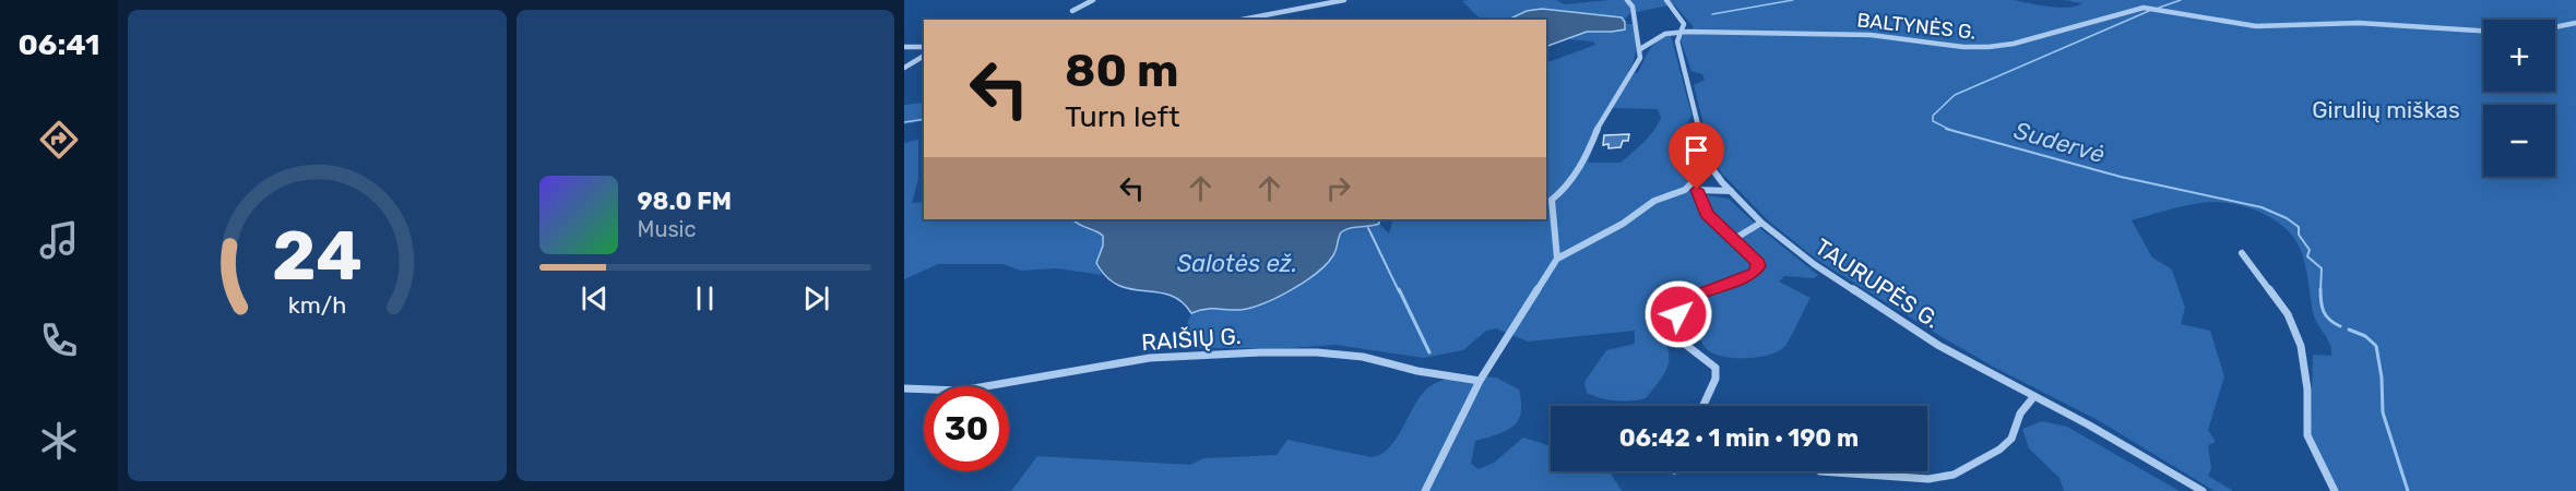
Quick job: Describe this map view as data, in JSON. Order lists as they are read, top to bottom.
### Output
{
  "streets": {
    "street": ["BALTYNĖS G.", "TAURUPĖS G.", "RAIŠIŲ G."]
  },
  "crossings": [
    ["BALTYNĖS G.", "TAURUPĖS G."]
  ],
  "water": ["Sudervė", "Salotės ež."],
  "parks": ["Girulių miškas"],
  "page": {
    "tabs": "06:41",
    "map_buttons": ["+", "−"],
    "turn": ["80 m", "Turn left"],
    "song": ["98.0 FM", "Music"],
    "limit": "30",
    "trip": "06:42 · 1 min · 190 m",
    "gauge": ["24", "km/h"]
  }
}
